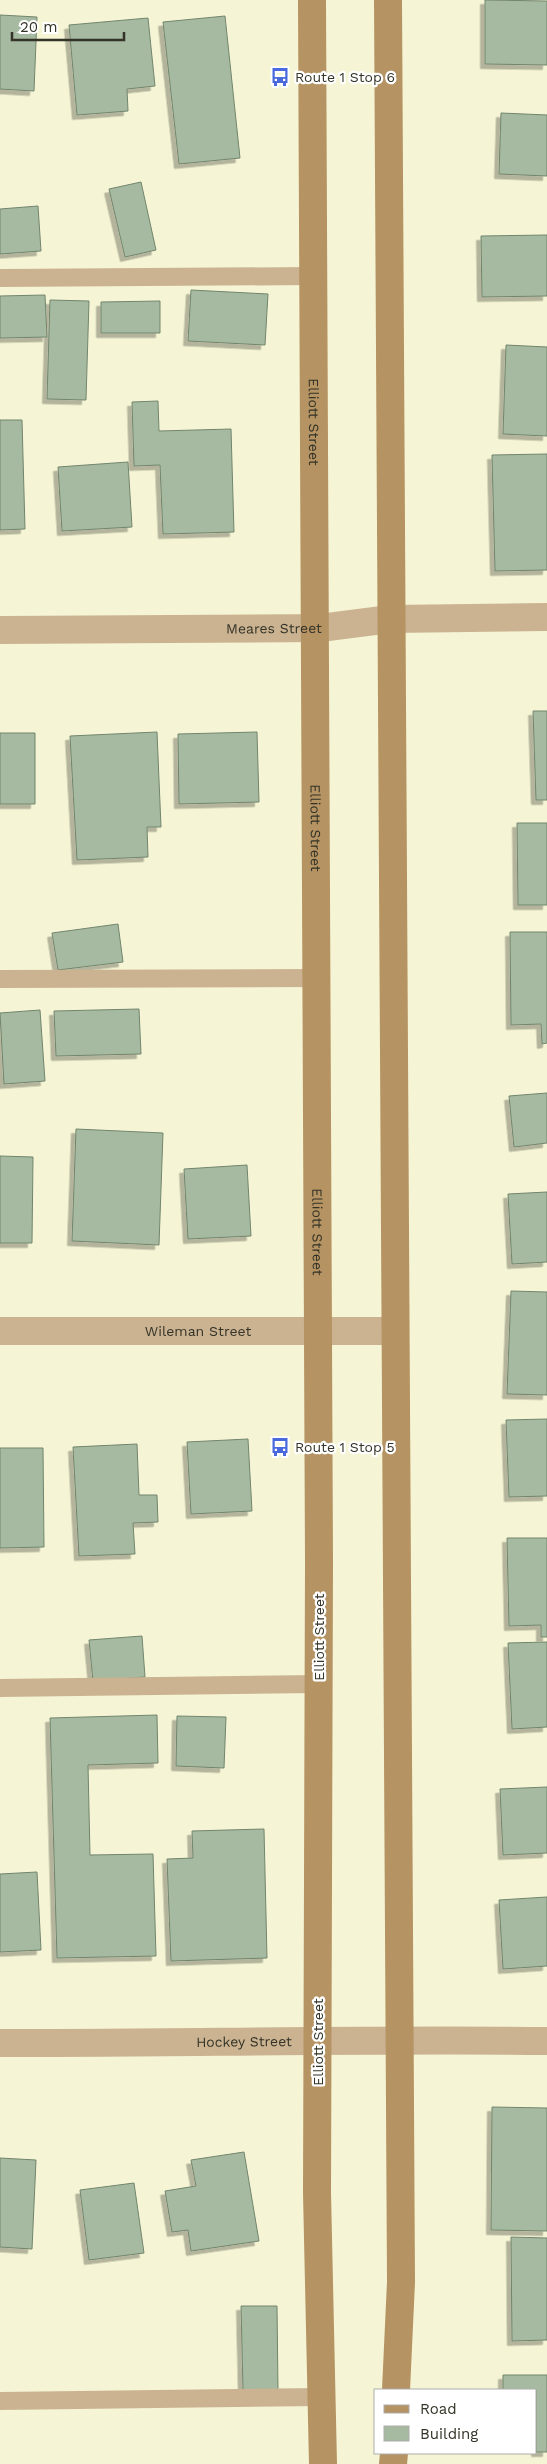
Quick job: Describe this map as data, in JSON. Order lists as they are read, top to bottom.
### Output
{
  "streets": {
    "main road": ["Elliott Street"],
    "street": ["Meares Street", "Wileman Street", "Hockey Street"]
  },
  "crossings": [
    ["Elliott Street", "Meares Street"],
    ["Elliott Street", "Wileman Street"],
    ["Elliott Street", "Hockey Street"]
  ],
  "places": {
    "bus stop": ["Route 1 Stop 6", "Route 1 Stop 5"]
  },
  "legend": ["Road", "Building"],
  "scale_bar": "20 m"
}
